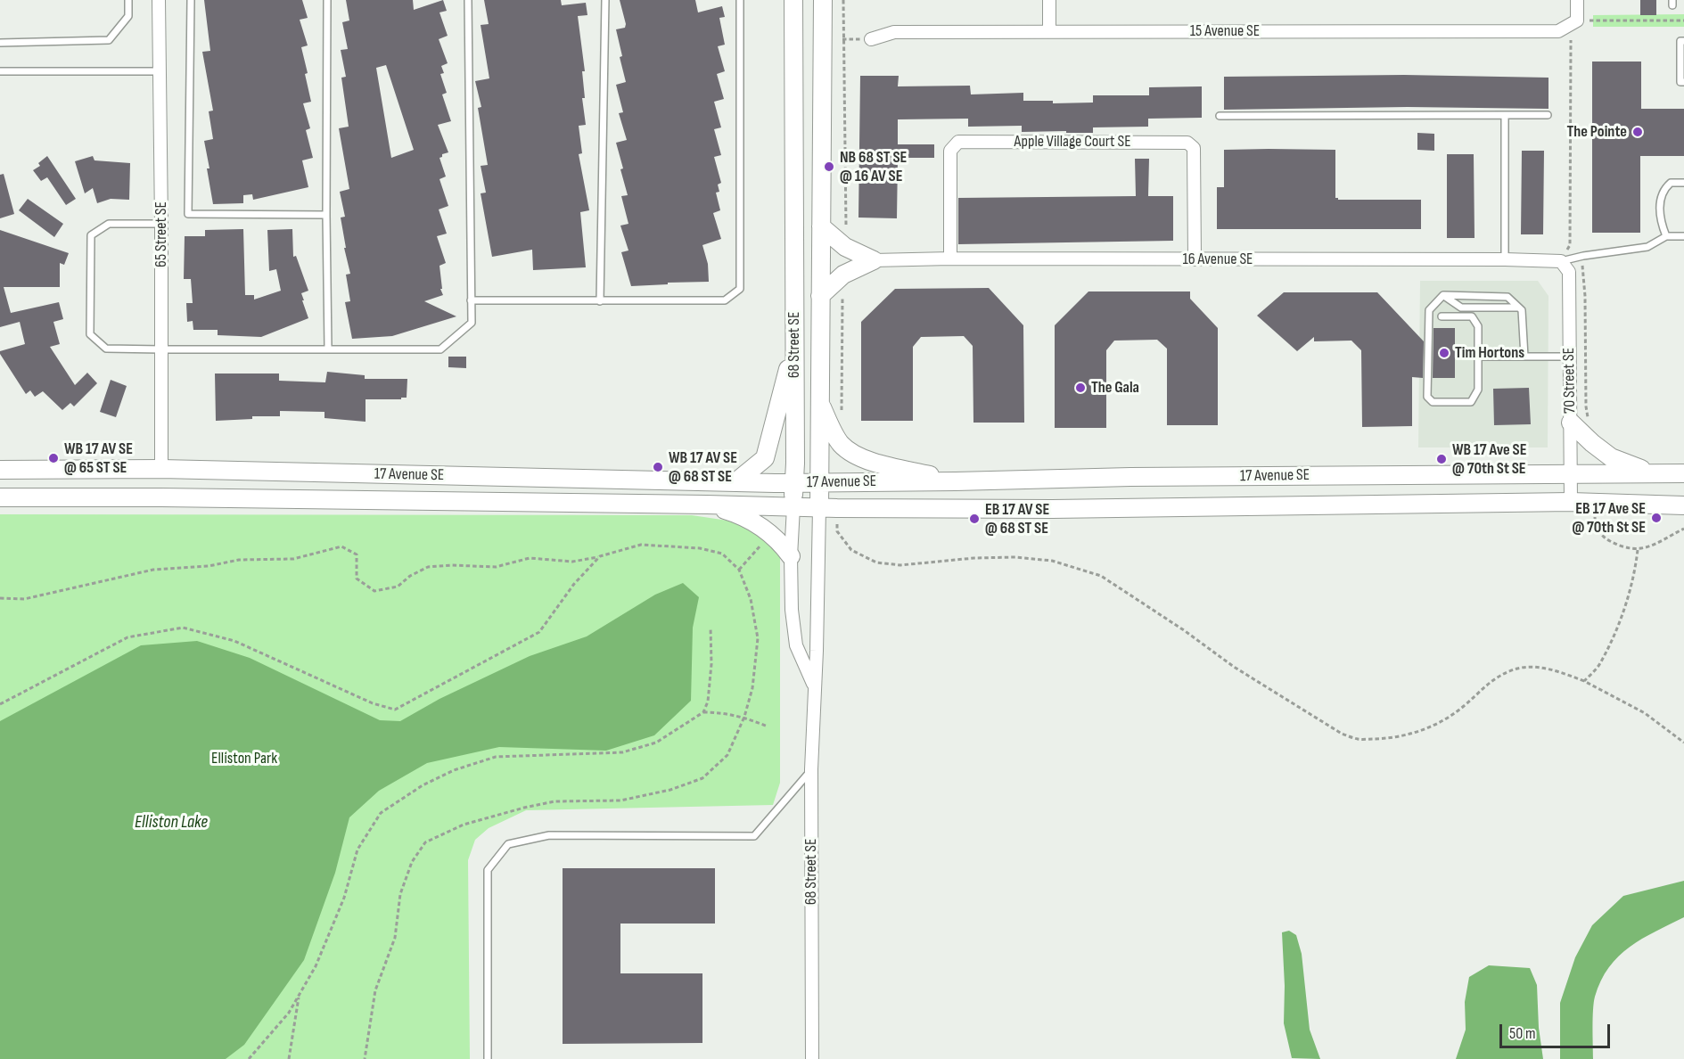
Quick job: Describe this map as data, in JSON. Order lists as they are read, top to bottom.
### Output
{
  "streets": {
    "main road": ["68 Street SE", "17 Avenue SE"],
    "street": [
      "15 Avenue SE",
      "Apple Village Court SE",
      "65 Street SE",
      "16 Avenue SE",
      "70 Street SE"
    ]
  },
  "crossings": [
    ["Apple Village Court SE", "16 Avenue SE"],
    ["65 Street SE", "17 Avenue SE"],
    ["16 Avenue SE", "70 Street SE"],
    ["68 Street SE", "17 Avenue SE"],
    ["70 Street SE", "17 Avenue SE"]
  ],
  "water": ["Elliston Lake"],
  "parks": ["Elliston Park"],
  "places": [
    "The Pointe",
    "NB 68 ST SE @ 16 AV SE",
    "Tim Hortons",
    "The Gala",
    "WB 17 AV SE @ 65 ST SE",
    "WB 17 Ave SE @ 70th St SE",
    "WB 17 AV SE @ 68 ST SE",
    "EB 17 Ave SE @ 70th St SE",
    "EB 17 AV SE @ 68 ST SE"
  ],
  "scale_bar": "50 m"
}
